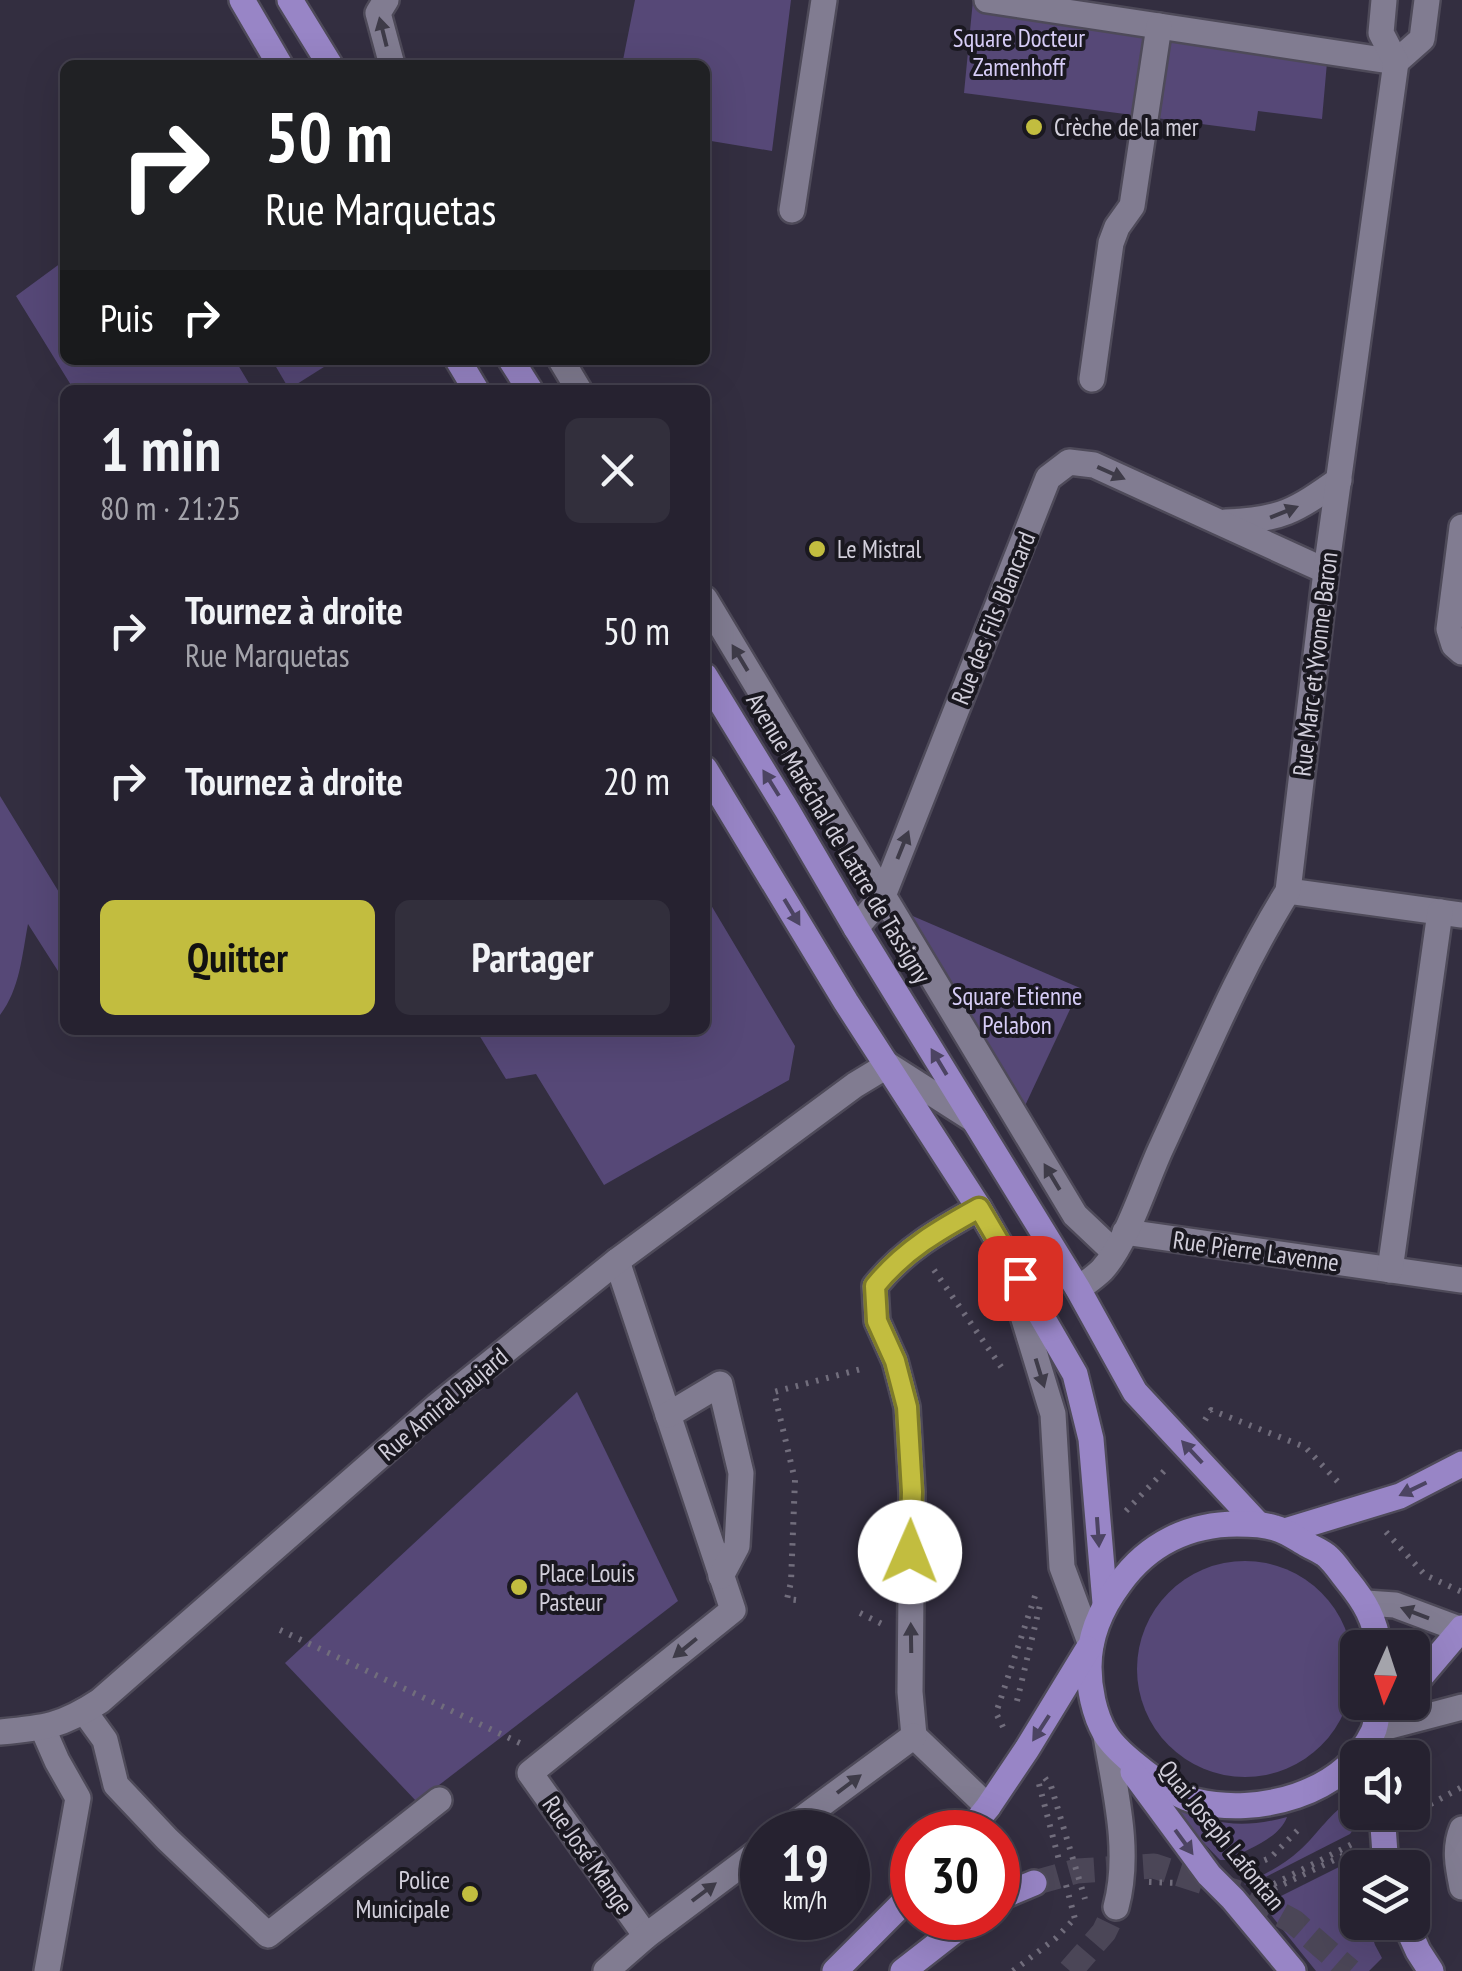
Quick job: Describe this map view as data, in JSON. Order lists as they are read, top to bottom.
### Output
{
  "streets": {
    "main road": ["Avenue Maréchal de Lattre de Tassigny", "Quai Joseph Lafontan"],
    "street": [
      "Rue des Fils Blancard",
      "Rue Marc et Yvonne Baron",
      "Rue Pierre Lavenne",
      "Rue Amiral Jaujard",
      "Rue José Mange"
    ]
  },
  "crossings": [
    ["Rue des Fils Blancard", "Rue Marc et Yvonne Baron"],
    ["Rue des Fils Blancard", "Avenue Maréchal de Lattre de Tassigny"],
    ["Rue Marc et Yvonne Baron", "Rue Pierre Lavenne"]
  ],
  "one_way": ["Rue des Fils Blancard", "Quai Joseph Lafontan"],
  "parks": ["Square Docteur Zamenhoff", "Square Etienne Pelabon"],
  "places": [
    "Crèche de la mer",
    "Le Mistral",
    "Place Louis Pasteur",
    "Police Municipale"
  ],
  "north": "bottom",
  "page": {
    "turn": ["50 m", "Rue Marquetas"],
    "then": "Puis",
    "heading": ["1 min", "80 m · 21:25"],
    "list": [
      {
        "name": "Tournez à droite",
        "note": "Rue Marquetas",
        "value": "50 m"
      },
      {
        "name": "Tournez à droite",
        "value": "20 m"
      }
    ],
    "buttons": ["Quitter", "Partager"],
    "speed": "19 km/h",
    "limit": "30"
  }
}
